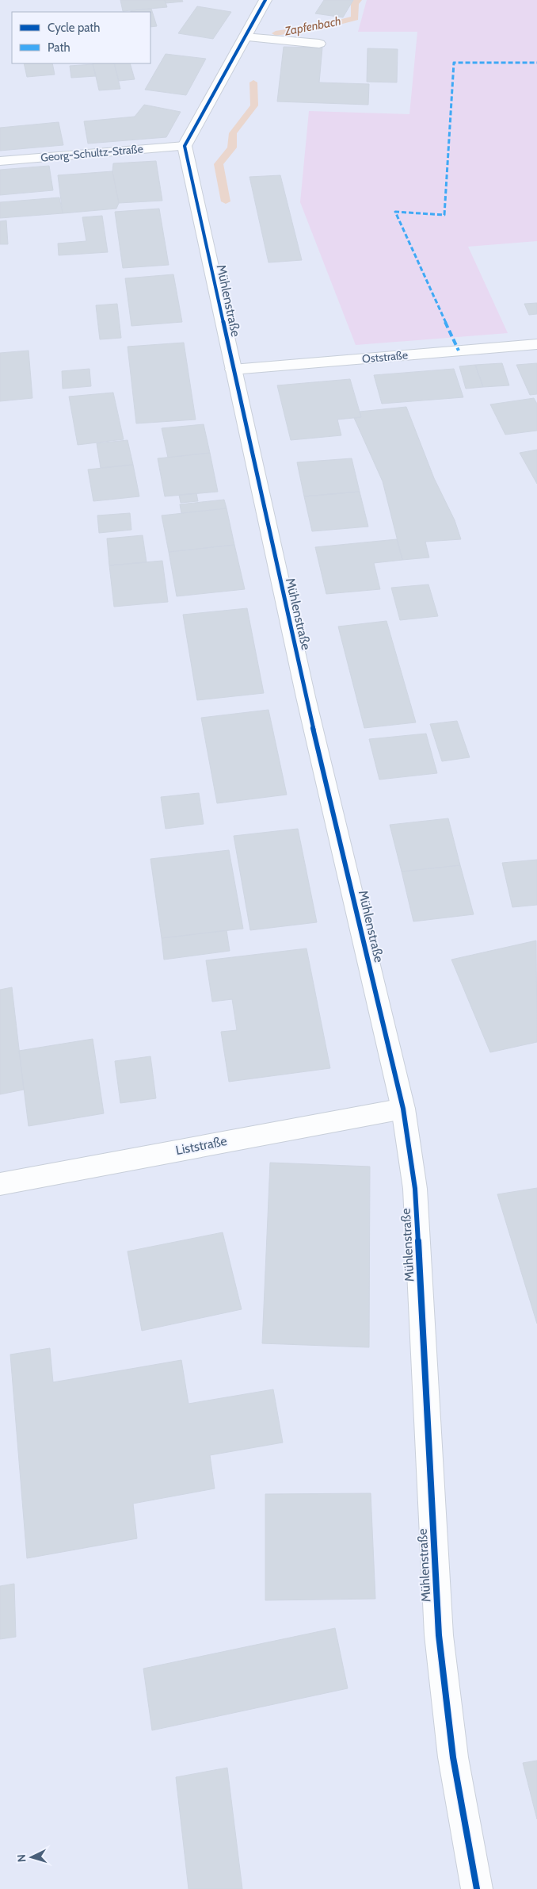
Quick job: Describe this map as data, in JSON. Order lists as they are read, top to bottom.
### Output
{
  "streets": {
    "street": [
      "Georg-Schultz-Straße",
      "Mühlenstraße",
      "Oststraße",
      "Liststraße"
    ]
  },
  "crossings": [
    ["Georg-Schultz-Straße", "Mühlenstraße"],
    ["Mühlenstraße", "Oststraße"],
    ["Mühlenstraße", "Liststraße"]
  ],
  "water": ["Zapfenbach"],
  "legend": ["Cycle path", "Path"],
  "north": "left"
}
